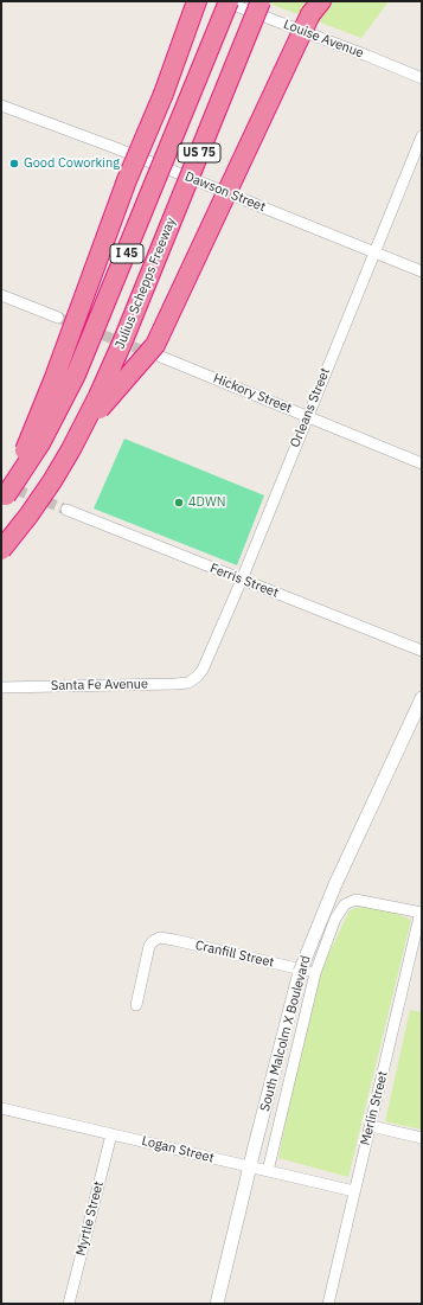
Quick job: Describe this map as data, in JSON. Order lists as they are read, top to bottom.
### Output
{
  "streets": {
    "highway": ["US 75", "I 45", "Julius Schepps Freeway"],
    "street": [
      "Louise Avenue",
      "Dawson Street",
      "Hickory Street",
      "Orleans Street",
      "Ferris Street",
      "Santa Fe Avenue",
      "Cranfill Street",
      "South Malcolm X Boulevard",
      "Merlin Street",
      "Logan Street",
      "Myrtle Street"
    ]
  },
  "crossings": [
    ["Dawson Street", "Orleans Street"],
    ["Hickory Street", "Orleans Street"],
    ["Orleans Street", "Ferris Street"],
    ["Orleans Street", "Santa Fe Avenue"],
    ["South Malcolm X Boulevard", "Logan Street"],
    ["Merlin Street", "Logan Street"],
    ["Logan Street", "Myrtle Street"]
  ],
  "places": ["Good Coworking", "4DWN"]
}
